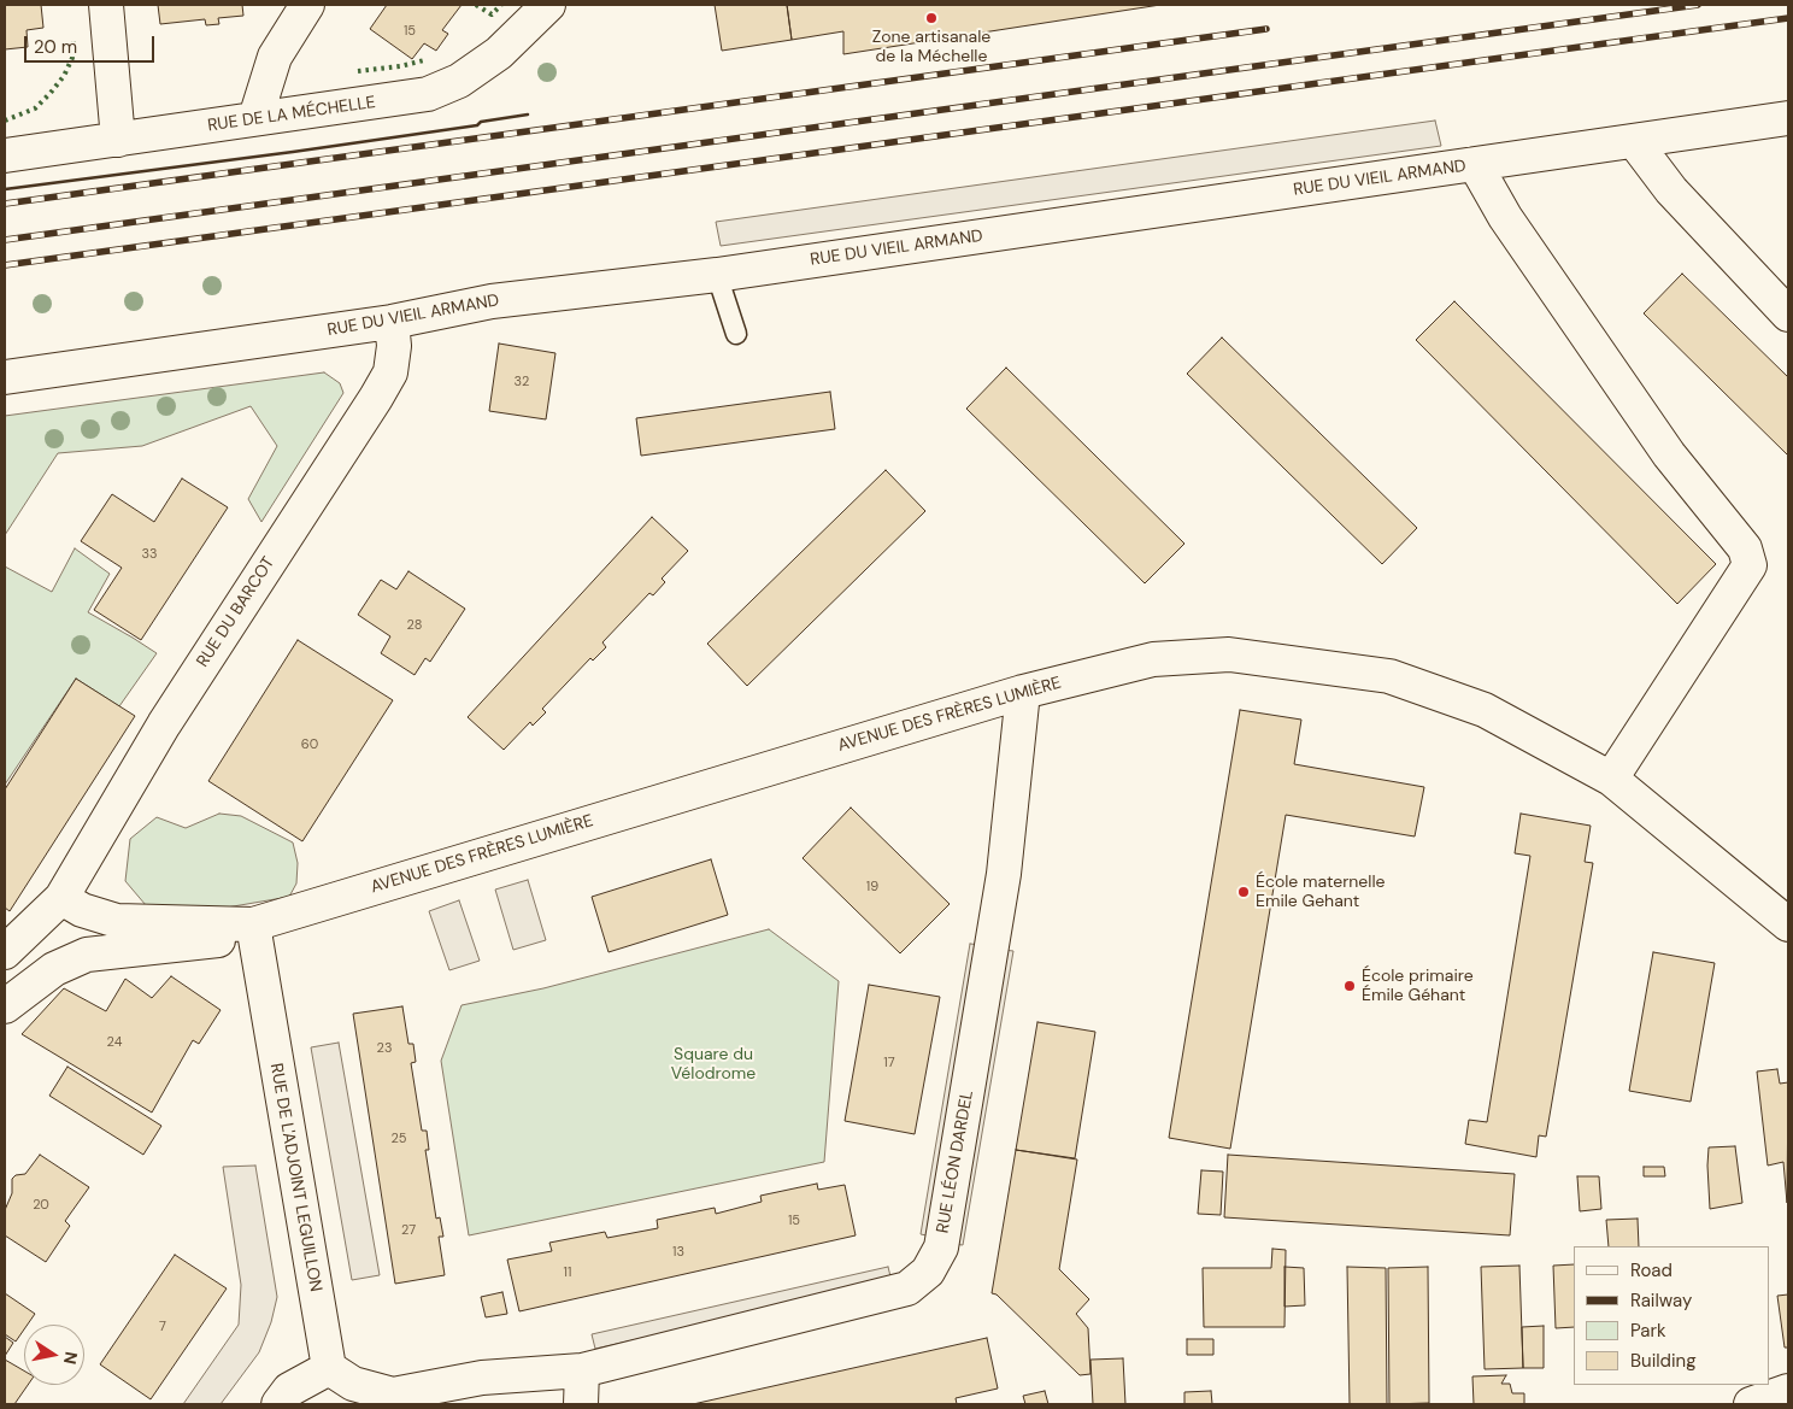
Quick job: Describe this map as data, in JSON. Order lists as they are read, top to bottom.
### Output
{
  "streets": {
    "street": [
      "RUE DE LA MÉCHELLE",
      "RUE DU VIEIL ARMAND",
      "RUE DU BARCOT",
      "AVENUE DES FRÈRES LUMIÈRE",
      "RUE LÉON DARDEL",
      "RUE DE L'ADJOINT LEGUILLON"
    ]
  },
  "crossings": [
    ["RUE DU VIEIL ARMAND", "RUE DU BARCOT"],
    ["RUE DU BARCOT", "AVENUE DES FRÈRES LUMIÈRE"],
    ["AVENUE DES FRÈRES LUMIÈRE", "RUE LÉON DARDEL"],
    ["AVENUE DES FRÈRES LUMIÈRE", "RUE DE L'ADJOINT LEGUILLON"],
    ["RUE LÉON DARDEL", "RUE DE L'ADJOINT LEGUILLON"]
  ],
  "parks": ["Square du Vélodrome"],
  "places": ["Zone artisanale de la Méchelle", "École maternelle Emile Gehant", "École primaire Émile Géhant"],
  "house_numbers": [
    "15",
    "32",
    "33",
    "28",
    "60",
    "19",
    "24",
    "23",
    "17",
    "25",
    "20",
    "15",
    "27",
    "13",
    "11",
    "7"
  ],
  "legend": [
    "Road",
    "Railway",
    "Park",
    "Building"
  ],
  "scale_bar": "20 m",
  "north": "right"
}
